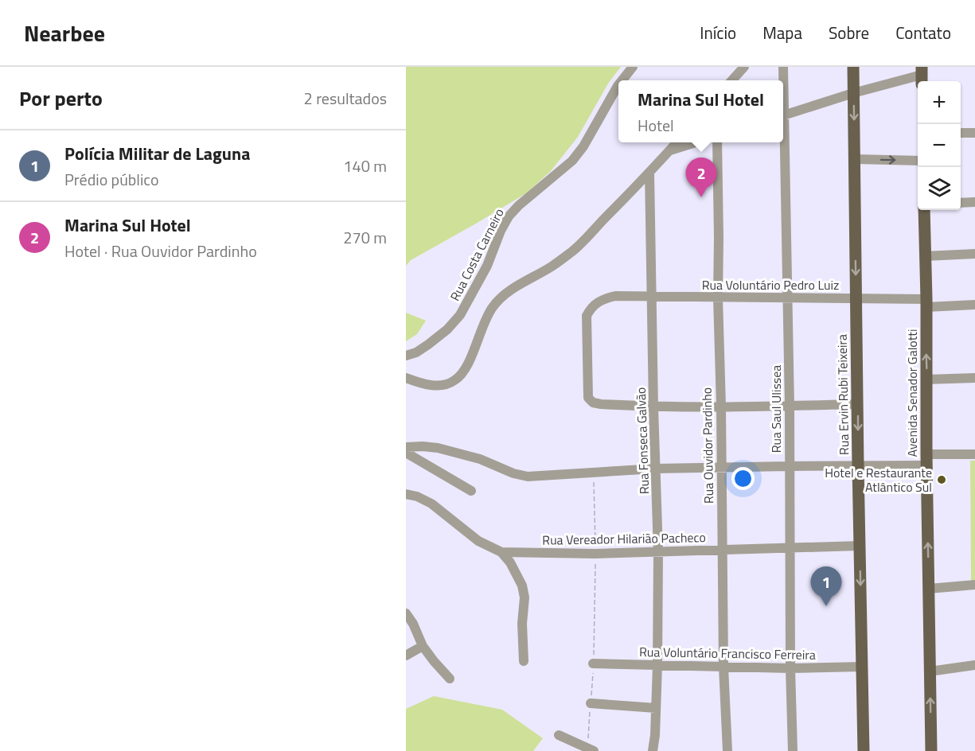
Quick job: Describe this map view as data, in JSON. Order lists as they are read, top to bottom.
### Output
{
  "streets": {
    "main road": ["Avenida Senador Galotti", "Rua Ervin Rubi Teixeira"],
    "street": [
      "Rua Costa Carneiro",
      "Rua Voluntário Pedro Luiz",
      "Rua Saul Ulissea",
      "Rua Fonseca Galvão",
      "Rua Ouvidor Pardinho",
      "Rua Vereador Hilarião Pacheco",
      "Rua Voluntário Francisco Ferreira"
    ]
  },
  "crossings": [
    ["Rua Voluntário Pedro Luiz", "Avenida Senador Galotti"],
    ["Rua Voluntário Pedro Luiz", "Rua Ervin Rubi Teixeira"],
    ["Rua Voluntário Pedro Luiz", "Rua Saul Ulissea"],
    ["Rua Voluntário Pedro Luiz", "Rua Fonseca Galvão"],
    ["Rua Voluntário Pedro Luiz", "Rua Ouvidor Pardinho"],
    ["Rua Ervin Rubi Teixeira", "Rua Vereador Hilarião Pacheco"],
    ["Rua Ervin Rubi Teixeira", "Rua Voluntário Francisco Ferreira"],
    ["Rua Saul Ulissea", "Rua Vereador Hilarião Pacheco"],
    ["Rua Saul Ulissea", "Rua Voluntário Francisco Ferreira"],
    ["Rua Fonseca Galvão", "Rua Vereador Hilarião Pacheco"],
    ["Rua Fonseca Galvão", "Rua Voluntário Francisco Ferreira"],
    ["Rua Ouvidor Pardinho", "Rua Vereador Hilarião Pacheco"],
    ["Rua Ouvidor Pardinho", "Rua Voluntário Francisco Ferreira"]
  ],
  "one_way": ["Avenida Senador Galotti", "Rua Ervin Rubi Teixeira"],
  "places": ["Hotel e Restaurante Atlântico Sul"],
  "page": {
    "header": "Nearbee",
    "nav": [
      "Início",
      "Mapa",
      "Sobre",
      "Contato"
    ],
    "heading": ["Por perto", "2 resultados"],
    "popup": ["Marina Sul Hotel", "Hotel"],
    "map_buttons": ["+", "−"],
    "list": [
      {
        "mark": "1",
        "name": "Polícia Militar de Laguna",
        "note": "Prédio público",
        "value": "140 m"
      },
      {
        "mark": "2",
        "name": "Marina Sul Hotel",
        "note": "Hotel · Rua Ouvidor Pardinho",
        "value": "270 m"
      }
    ],
    "pins": ["2", "1"]
  }
}
